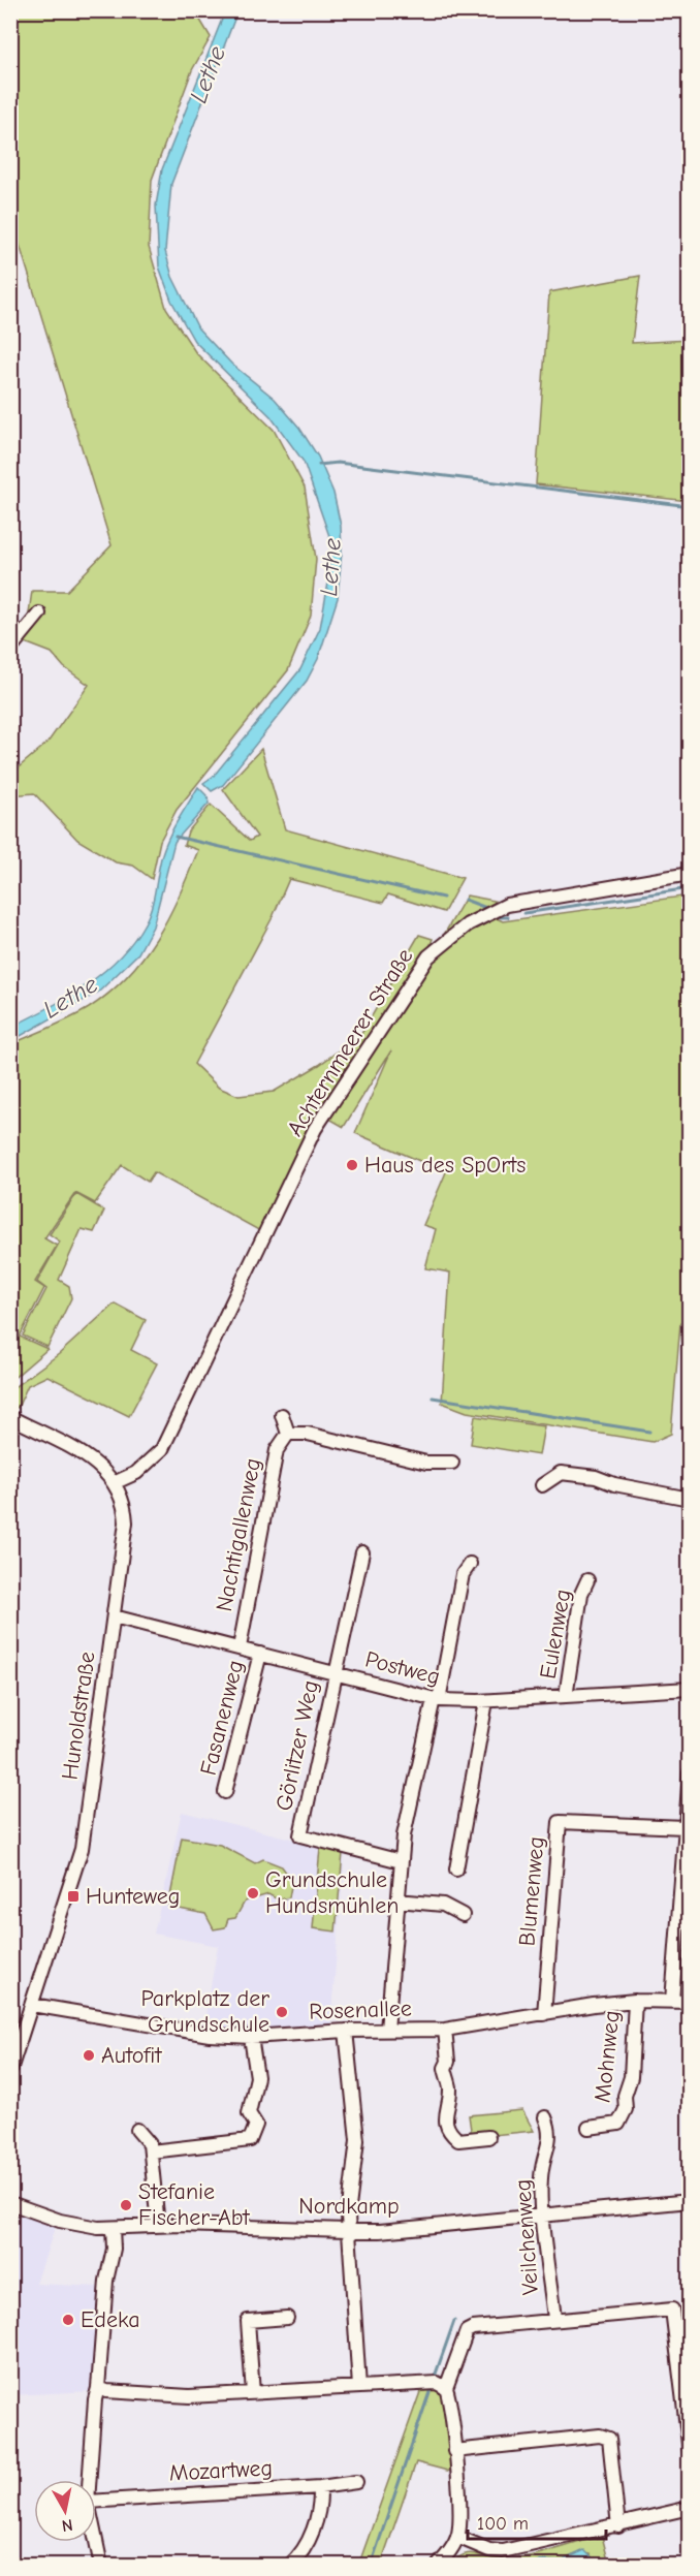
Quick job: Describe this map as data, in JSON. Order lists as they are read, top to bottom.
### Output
{
  "streets": {
    "street": [
      "Achternmeerer Straße",
      "Nachtigallenweg",
      "Eulenweg",
      "Postweg",
      "Hunoldstraße",
      "Fasanenweg",
      "Görlitzer Weg",
      "Blumenweg",
      "Rosenallee",
      "Mohnweg",
      "Nordkamp",
      "Veilchenweg",
      "Mozartweg"
    ]
  },
  "crossings": [
    ["Achternmeerer Straße", "Hunoldstraße"],
    ["Nachtigallenweg", "Postweg"],
    ["Eulenweg", "Postweg"],
    ["Postweg", "Hunoldstraße"],
    ["Postweg", "Fasanenweg"],
    ["Postweg", "Görlitzer Weg"],
    ["Hunoldstraße", "Rosenallee"],
    ["Blumenweg", "Rosenallee"],
    ["Rosenallee", "Mohnweg"],
    ["Nordkamp", "Veilchenweg"]
  ],
  "water": ["Lethe"],
  "places": {
    "other": [
      "Haus des SpOrts",
      "Grundschule Hundsmühlen",
      "Parkplatz der Grundschule",
      "Autofit",
      "Stefanie Fischer-Abt",
      "Edeka"
    ],
    "transit": ["Hunteweg"]
  },
  "scale_bar": "100 m",
  "north": "bottom"
}
